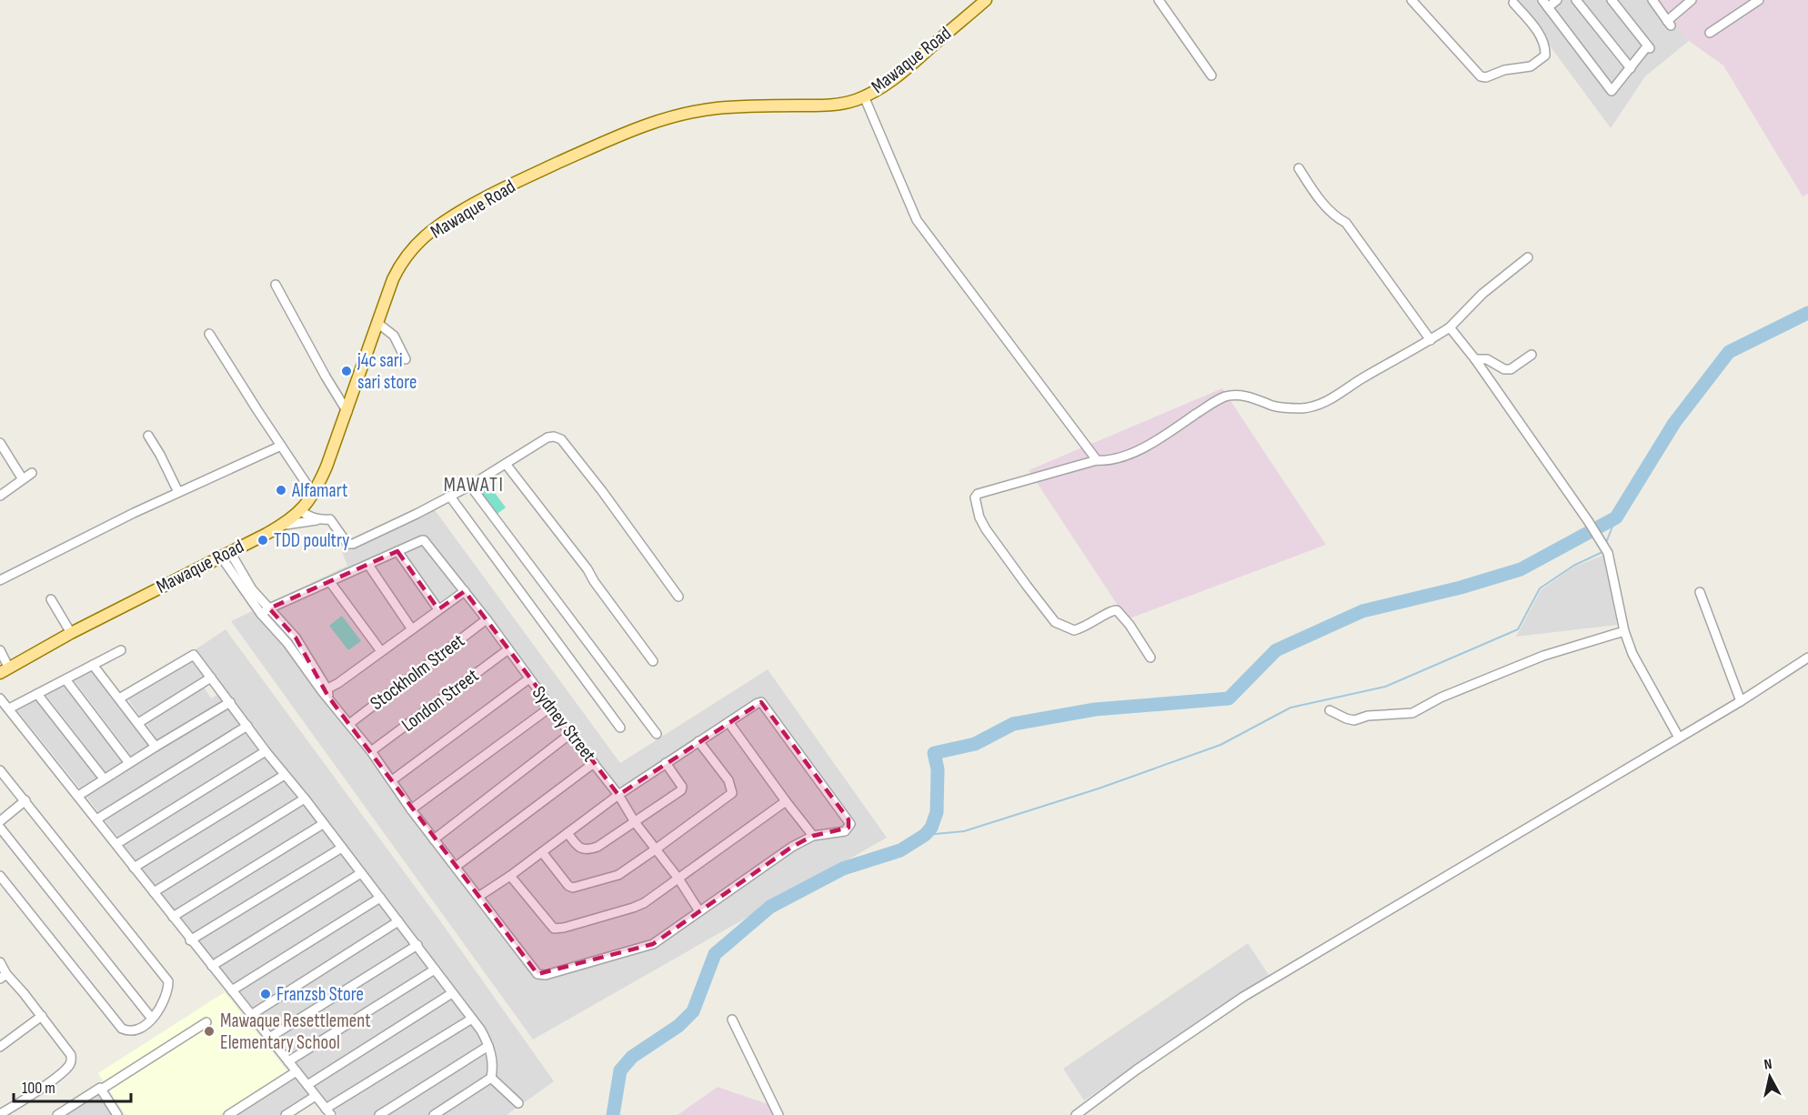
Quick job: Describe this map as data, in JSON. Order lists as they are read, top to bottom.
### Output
{
  "streets": {
    "main road": ["Mawaque Road"],
    "street": ["Stockholm Street", "London Street", "Sydney Street"]
  },
  "crossings": [
    ["Stockholm Street", "Sydney Street"],
    ["London Street", "Sydney Street"]
  ],
  "districts": ["MAWATI"],
  "places": [
    "j4c sari sari store",
    "Alfamart",
    "TDD poultry",
    "Franzsb Store",
    "Mawaque Resettlement Elementary School"
  ],
  "scale_bar": "100 m",
  "north": "top"
}
